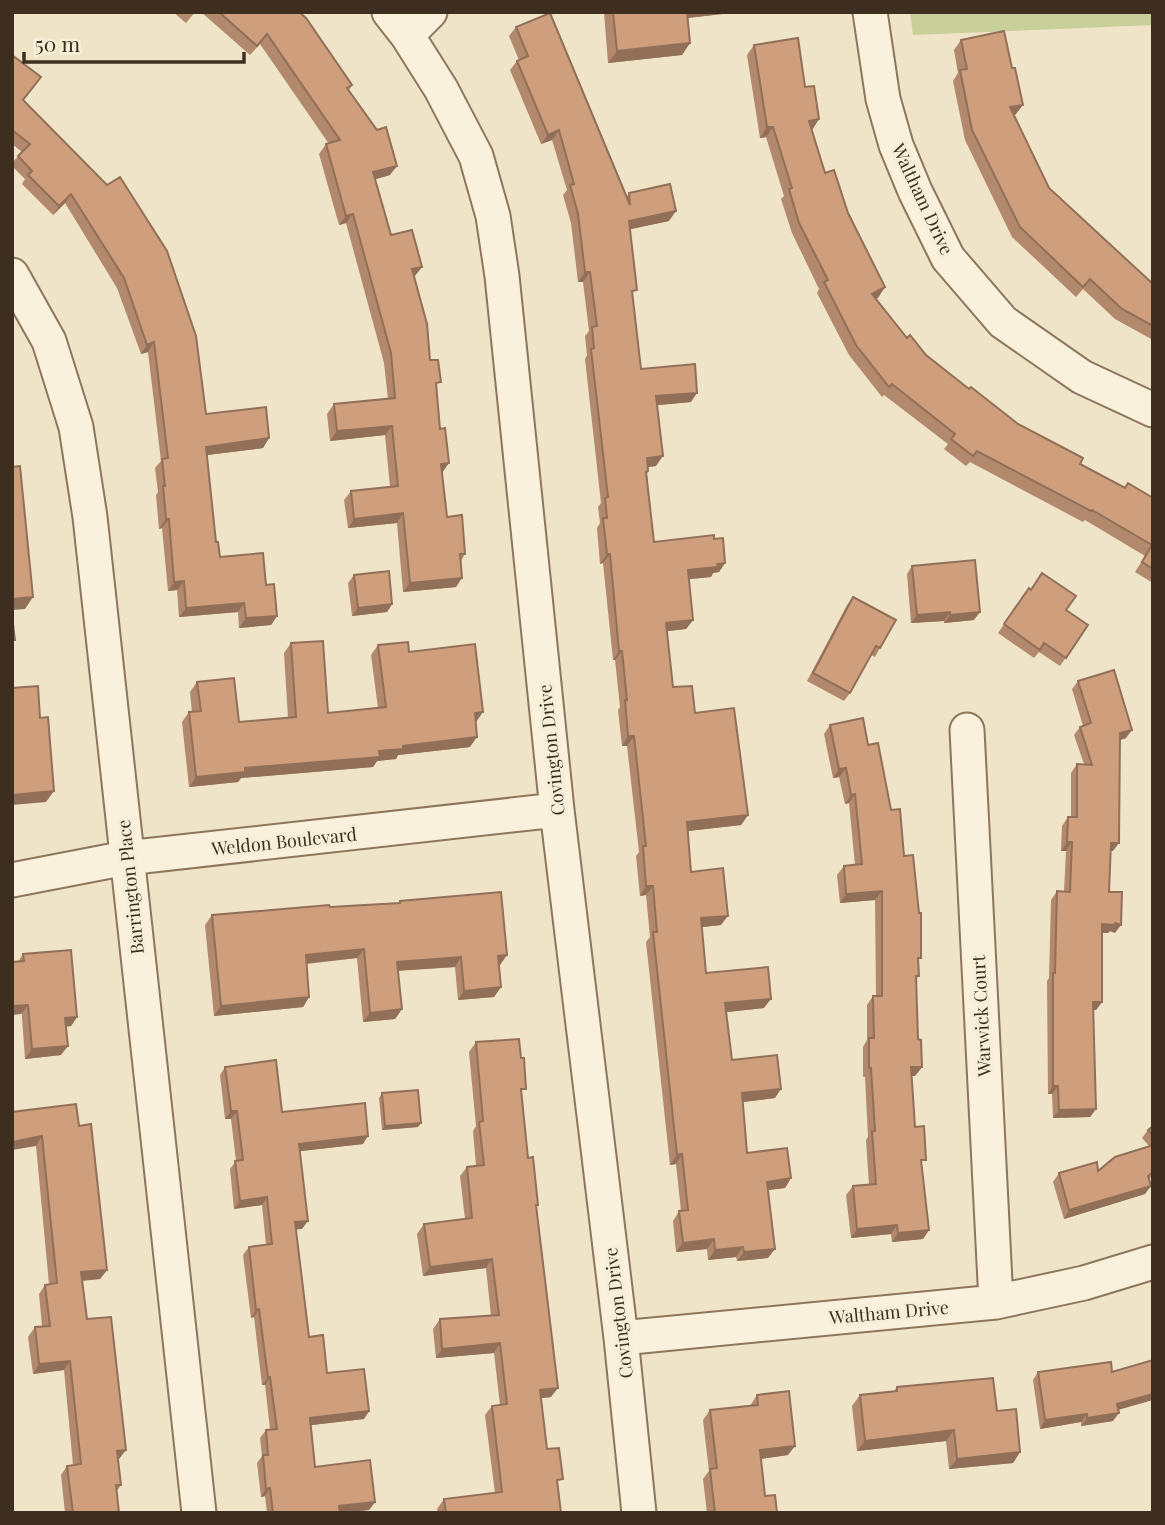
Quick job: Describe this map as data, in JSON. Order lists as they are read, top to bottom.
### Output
{
  "streets": {
    "street": [
      "Waltham Drive",
      "Covington Drive",
      "Weldon Boulevard",
      "Barrington Place",
      "Warwick Court"
    ]
  },
  "crossings": [
    ["Waltham Drive", "Covington Drive"],
    ["Waltham Drive", "Warwick Court"],
    ["Covington Drive", "Weldon Boulevard"],
    ["Weldon Boulevard", "Barrington Place"]
  ],
  "scale_bar": "50 m"
}
